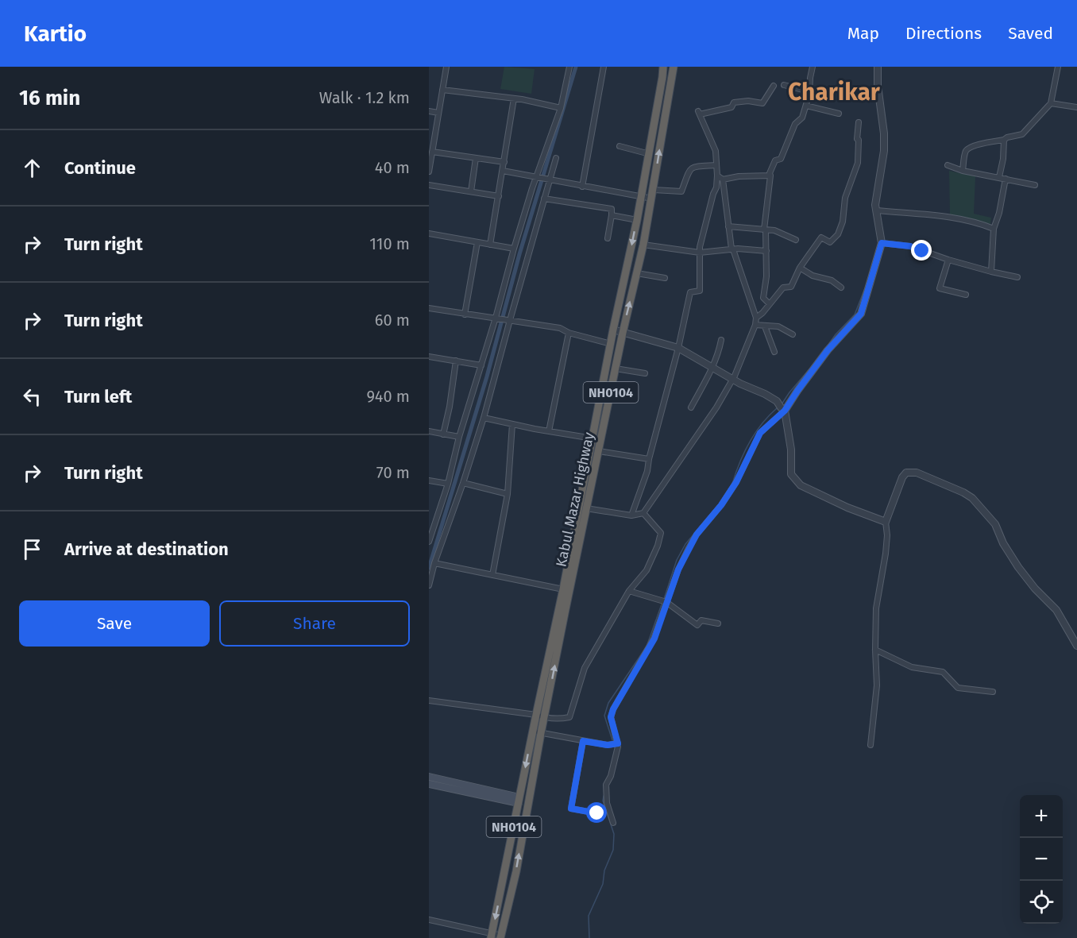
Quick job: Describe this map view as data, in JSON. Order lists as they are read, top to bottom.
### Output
{
  "streets": {
    "highway": ["NH0104", "Kabul Mazar Highway"]
  },
  "districts": ["Charikar"],
  "page": {
    "header": "Kartio",
    "nav": ["Map", "Directions", "Saved"],
    "heading": ["16 min", "Walk · 1.2 km"],
    "list": [
      ["Continue", "40 m"],
      ["Turn right", "110 m"],
      ["Turn right", "60 m"],
      ["Turn left", "940 m"],
      ["Turn right", "70 m"],
      "Arrive at destination"
    ],
    "buttons": ["Save", "Share"],
    "map_buttons": ["+", "−"]
  }
}
